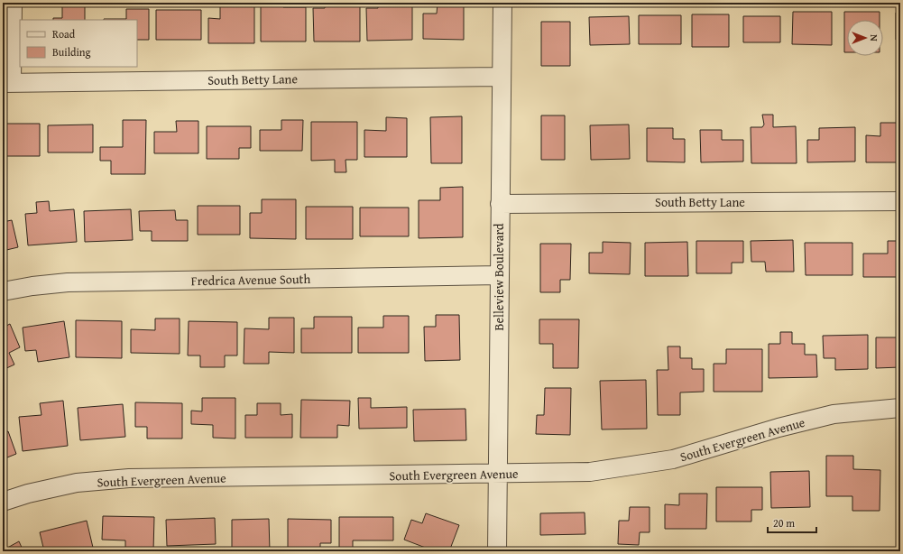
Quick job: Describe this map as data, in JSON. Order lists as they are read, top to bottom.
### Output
{
  "streets": {
    "street": [
      "South Betty Lane",
      "Belleview Boulevard",
      "Fredrica Avenue South",
      "South Evergreen Avenue"
    ]
  },
  "crossings": [
    ["South Betty Lane", "Belleview Boulevard"],
    ["Belleview Boulevard", "Fredrica Avenue South"],
    ["Belleview Boulevard", "South Evergreen Avenue"]
  ],
  "legend": ["Road", "Building"],
  "scale_bar": "20 m",
  "north": "right"
}
